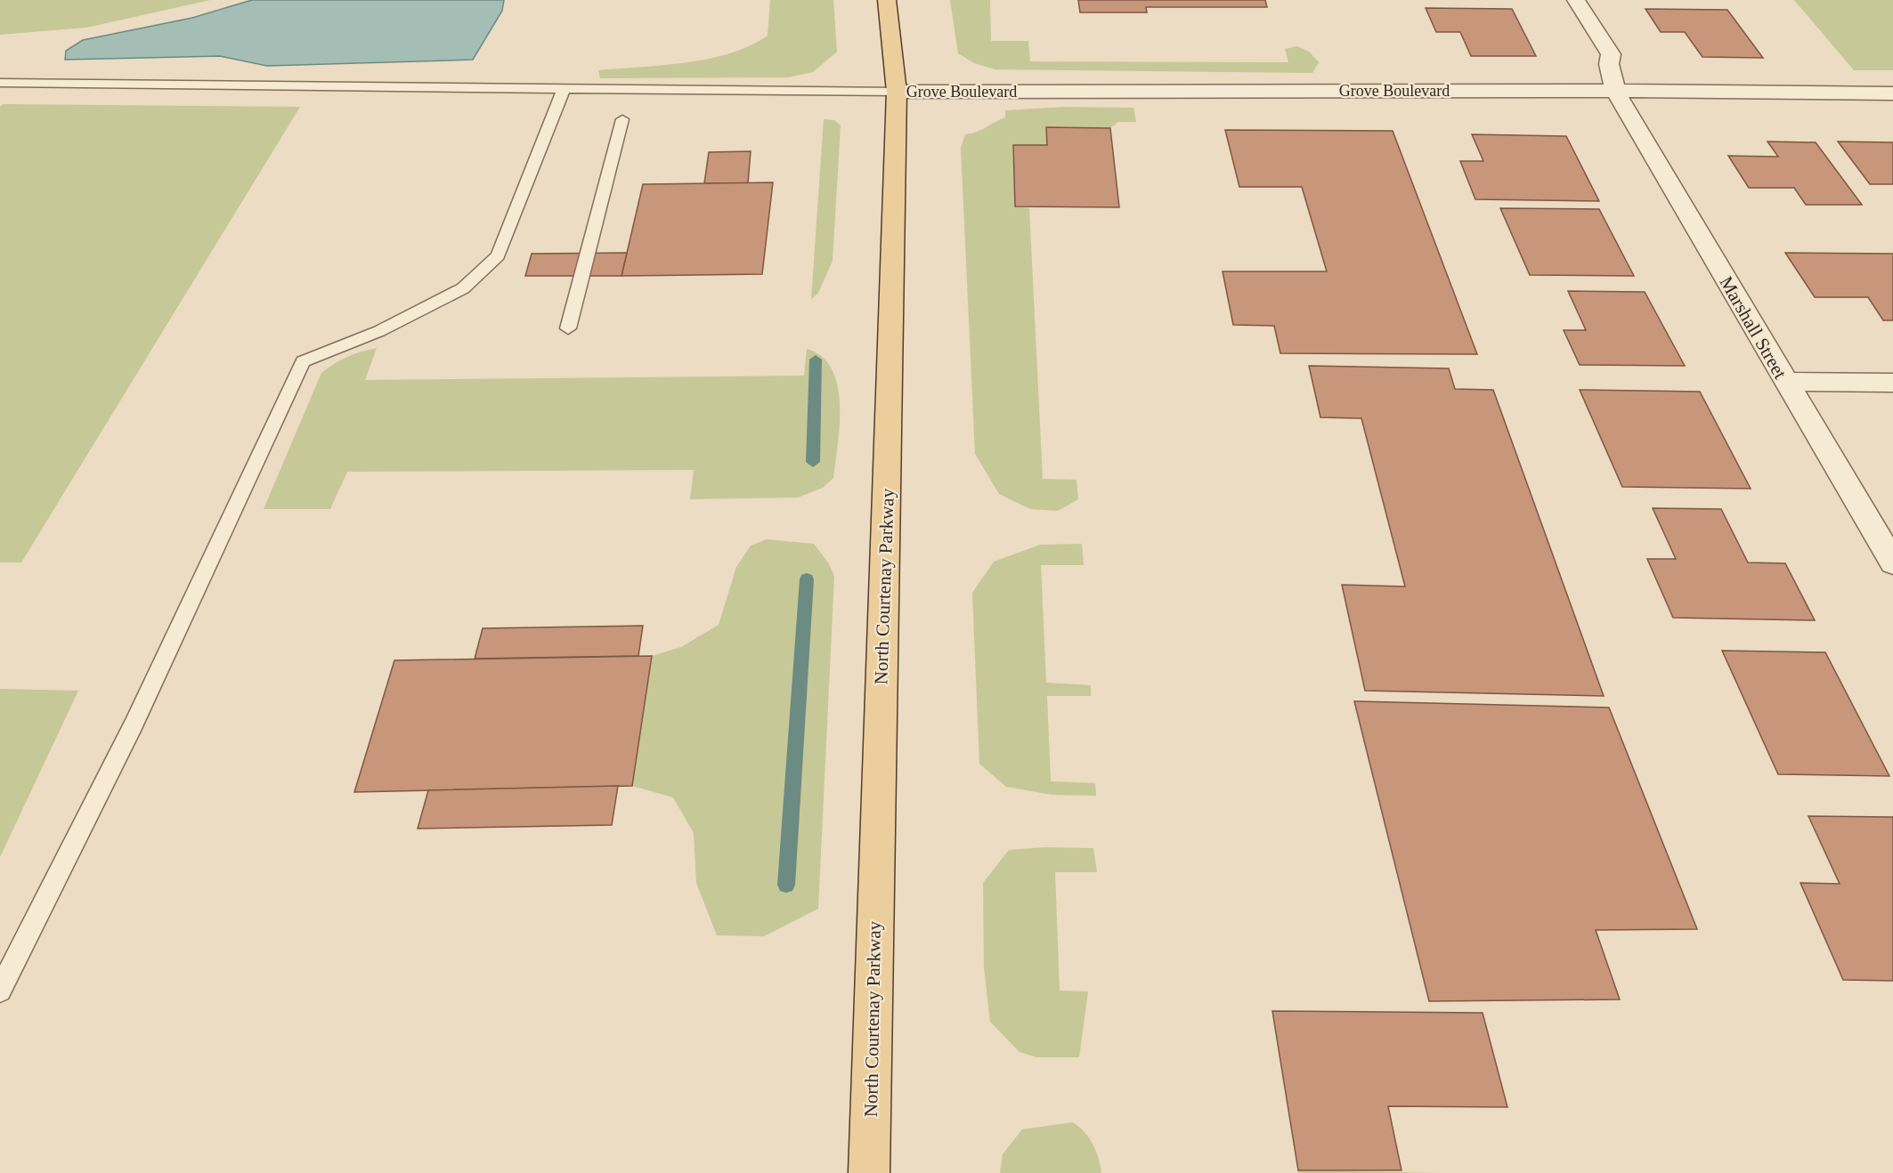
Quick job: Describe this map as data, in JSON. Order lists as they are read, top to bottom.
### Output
{
  "streets": {
    "main road": ["North Courtenay Parkway"],
    "street": ["Grove Boulevard", "Marshall Street"]
  },
  "crossings": [
    ["Grove Boulevard", "Marshall Street"],
    ["Grove Boulevard", "North Courtenay Parkway"]
  ]
}
